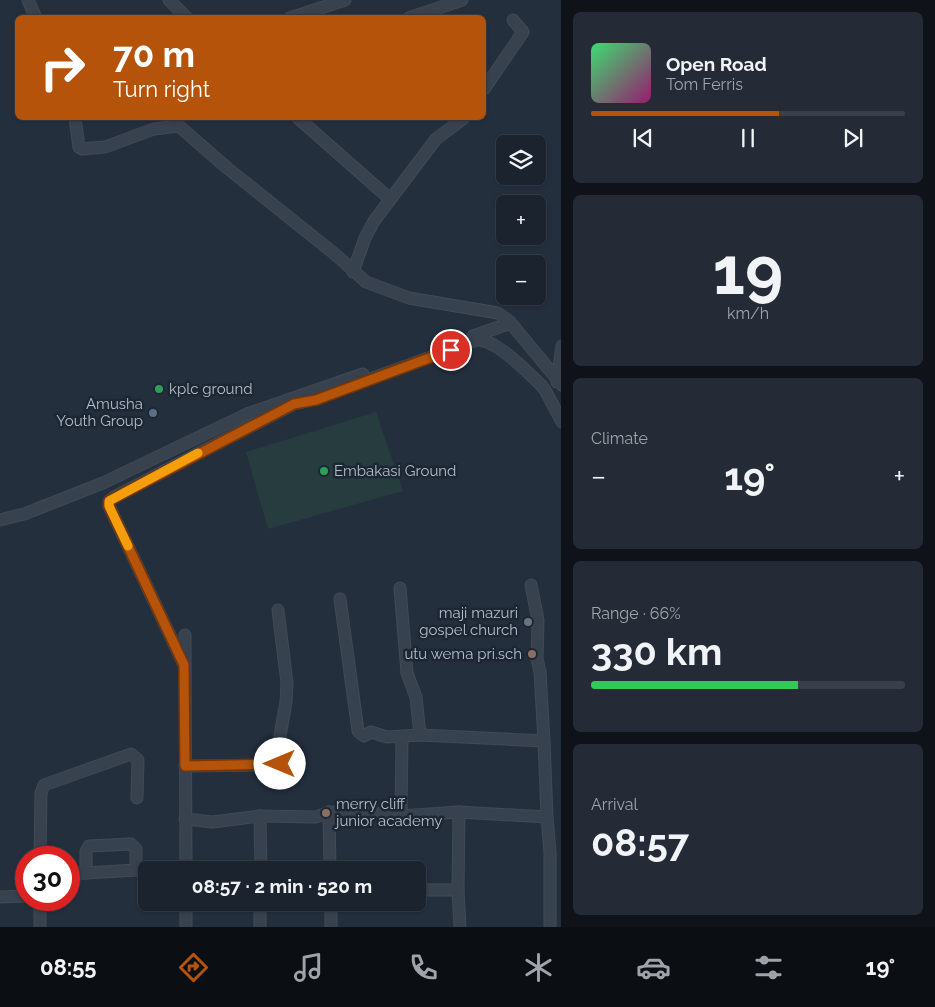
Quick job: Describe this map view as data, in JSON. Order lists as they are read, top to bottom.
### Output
{
  "places": [
    "kplc ground",
    "Amusha Youth Group",
    "Embakasi Ground",
    "maji mazuri gospel church",
    "utu wema pri.sch",
    "merry cliff junior academy"
  ],
  "page": {
    "turn": ["70 m", "Turn right"],
    "song": ["Open Road", "Tom Ferris"],
    "map_buttons": ["+", "−"],
    "tile": [
      ["19", "km/h"],
      "Climate",
      ["Range · 66%", "330 km"],
      ["Arrival", "08:57"]
    ],
    "heat": ["−", "19°", "+"],
    "limit": "30",
    "trip": "08:57 · 2 min · 520 m",
    "tabs": ["08:55", "19°"]
  }
}
